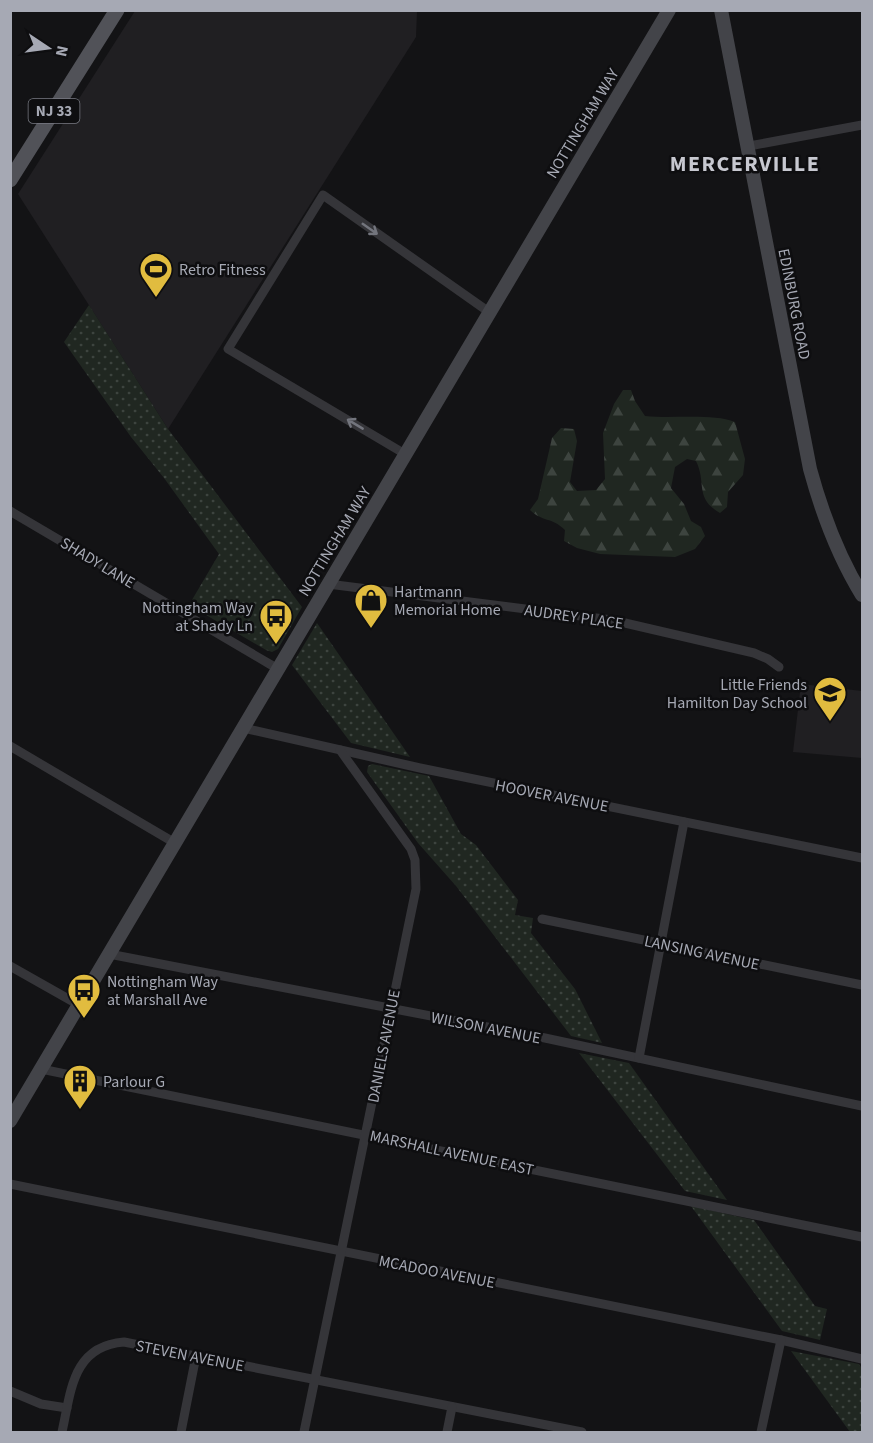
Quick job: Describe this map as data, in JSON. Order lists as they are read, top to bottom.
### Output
{
  "streets": {
    "main road": ["NJ 33"],
    "street": [
      "NOTTINGHAM WAY",
      "EDINBURG ROAD",
      "SHADY LANE",
      "AUDREY PLACE",
      "HOOVER AVENUE",
      "LANSING AVENUE",
      "WILSON AVENUE",
      "DANIELS AVENUE",
      "MARSHALL AVENUE EAST",
      "MCADOO AVENUE",
      "STEVEN AVENUE"
    ]
  },
  "crossings": [
    ["NOTTINGHAM WAY", "SHADY LANE"],
    ["NOTTINGHAM WAY", "AUDREY PLACE"],
    ["NOTTINGHAM WAY", "HOOVER AVENUE"],
    ["NOTTINGHAM WAY", "WILSON AVENUE"],
    ["NOTTINGHAM WAY", "MARSHALL AVENUE EAST"],
    ["HOOVER AVENUE", "DANIELS AVENUE"],
    ["WILSON AVENUE", "DANIELS AVENUE"],
    ["DANIELS AVENUE", "MARSHALL AVENUE EAST"],
    ["DANIELS AVENUE", "MCADOO AVENUE"],
    ["DANIELS AVENUE", "STEVEN AVENUE"]
  ],
  "districts": ["MERCERVILLE"],
  "places": {
    "sports": ["Retro Fitness"],
    "shop": ["Hartmann Memorial Home"],
    "bus stop": ["Nottingham Way at Shady Ln", "Nottingham Way at Marshall Ave"],
    "school or university": ["Little Friends Hamilton Day School"],
    "building": ["Parlour G"]
  },
  "north": "right"
}
